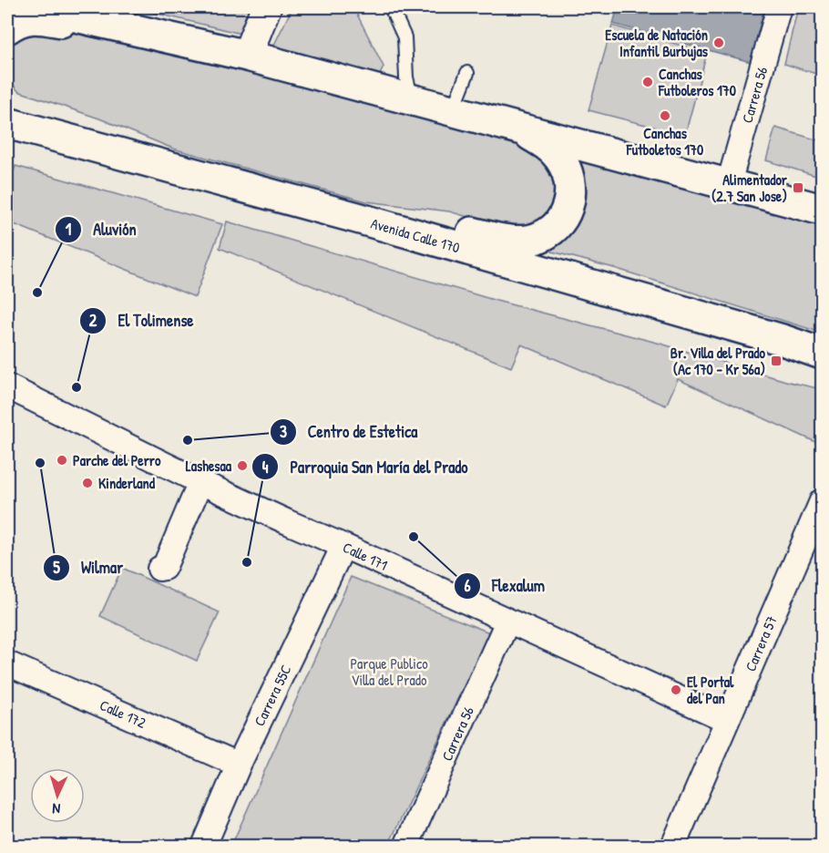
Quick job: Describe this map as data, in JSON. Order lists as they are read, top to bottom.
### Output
{
  "streets": {
    "main road": ["Avenida Calle 170"],
    "street": [
      "Carrera 56",
      "Calle 171",
      "Carrera 57",
      "Carrera 55C",
      "Calle 172"
    ]
  },
  "crossings": [
    ["Carrera 56", "Calle 171"],
    ["Calle 171", "Carrera 57"],
    ["Calle 171", "Carrera 55C"],
    ["Carrera 55C", "Calle 172"]
  ],
  "parks": ["Parque Publico Villa del Prado"],
  "places": {
    "other": [
      "Escuela de Natación Infantil Burbujas",
      "Canchas Futboleros 170",
      "Canchas Futboletos 170",
      "Aluvión",
      "El Tolimense",
      "Centro de Estetica",
      "Parche del Perro",
      "Wilmar",
      "Lashesaa",
      "Kinderland",
      "Flexalum",
      "Parroquia San María del Prado",
      "El Portal del Pan"
    ],
    "transit": ["Alimentador (2.7 San Jose)", "Br. Villa del Prado (Ac 170 - Kr 56a)"]
  },
  "north": "bottom"
}
